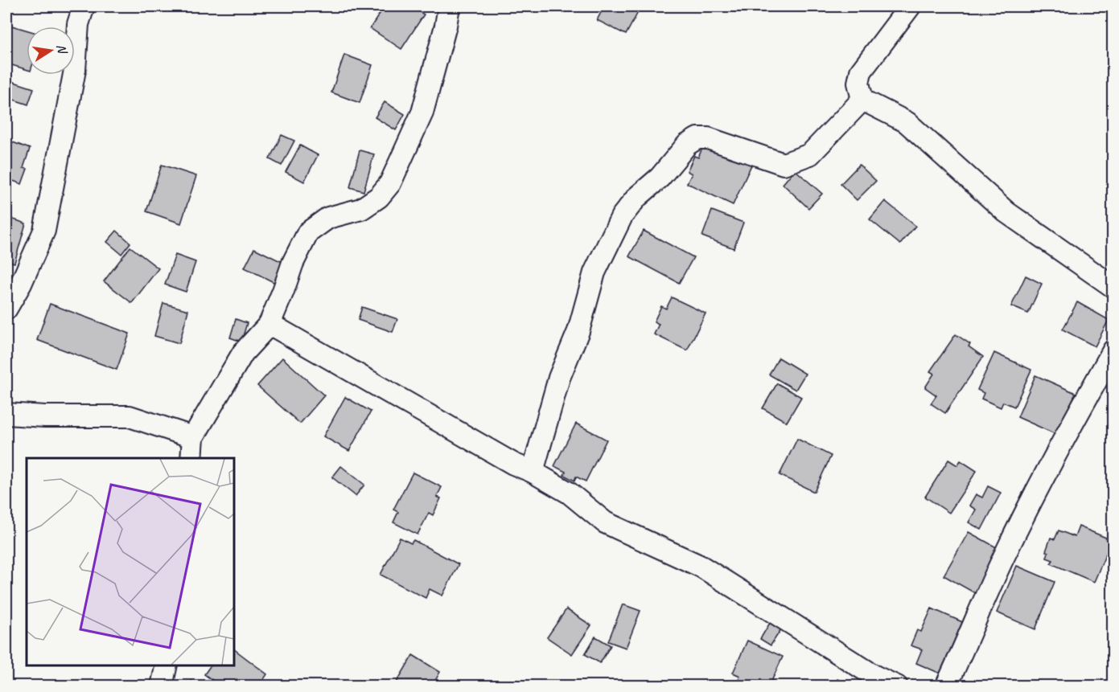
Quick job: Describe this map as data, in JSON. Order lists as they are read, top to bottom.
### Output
{
  "north": "right"
}
